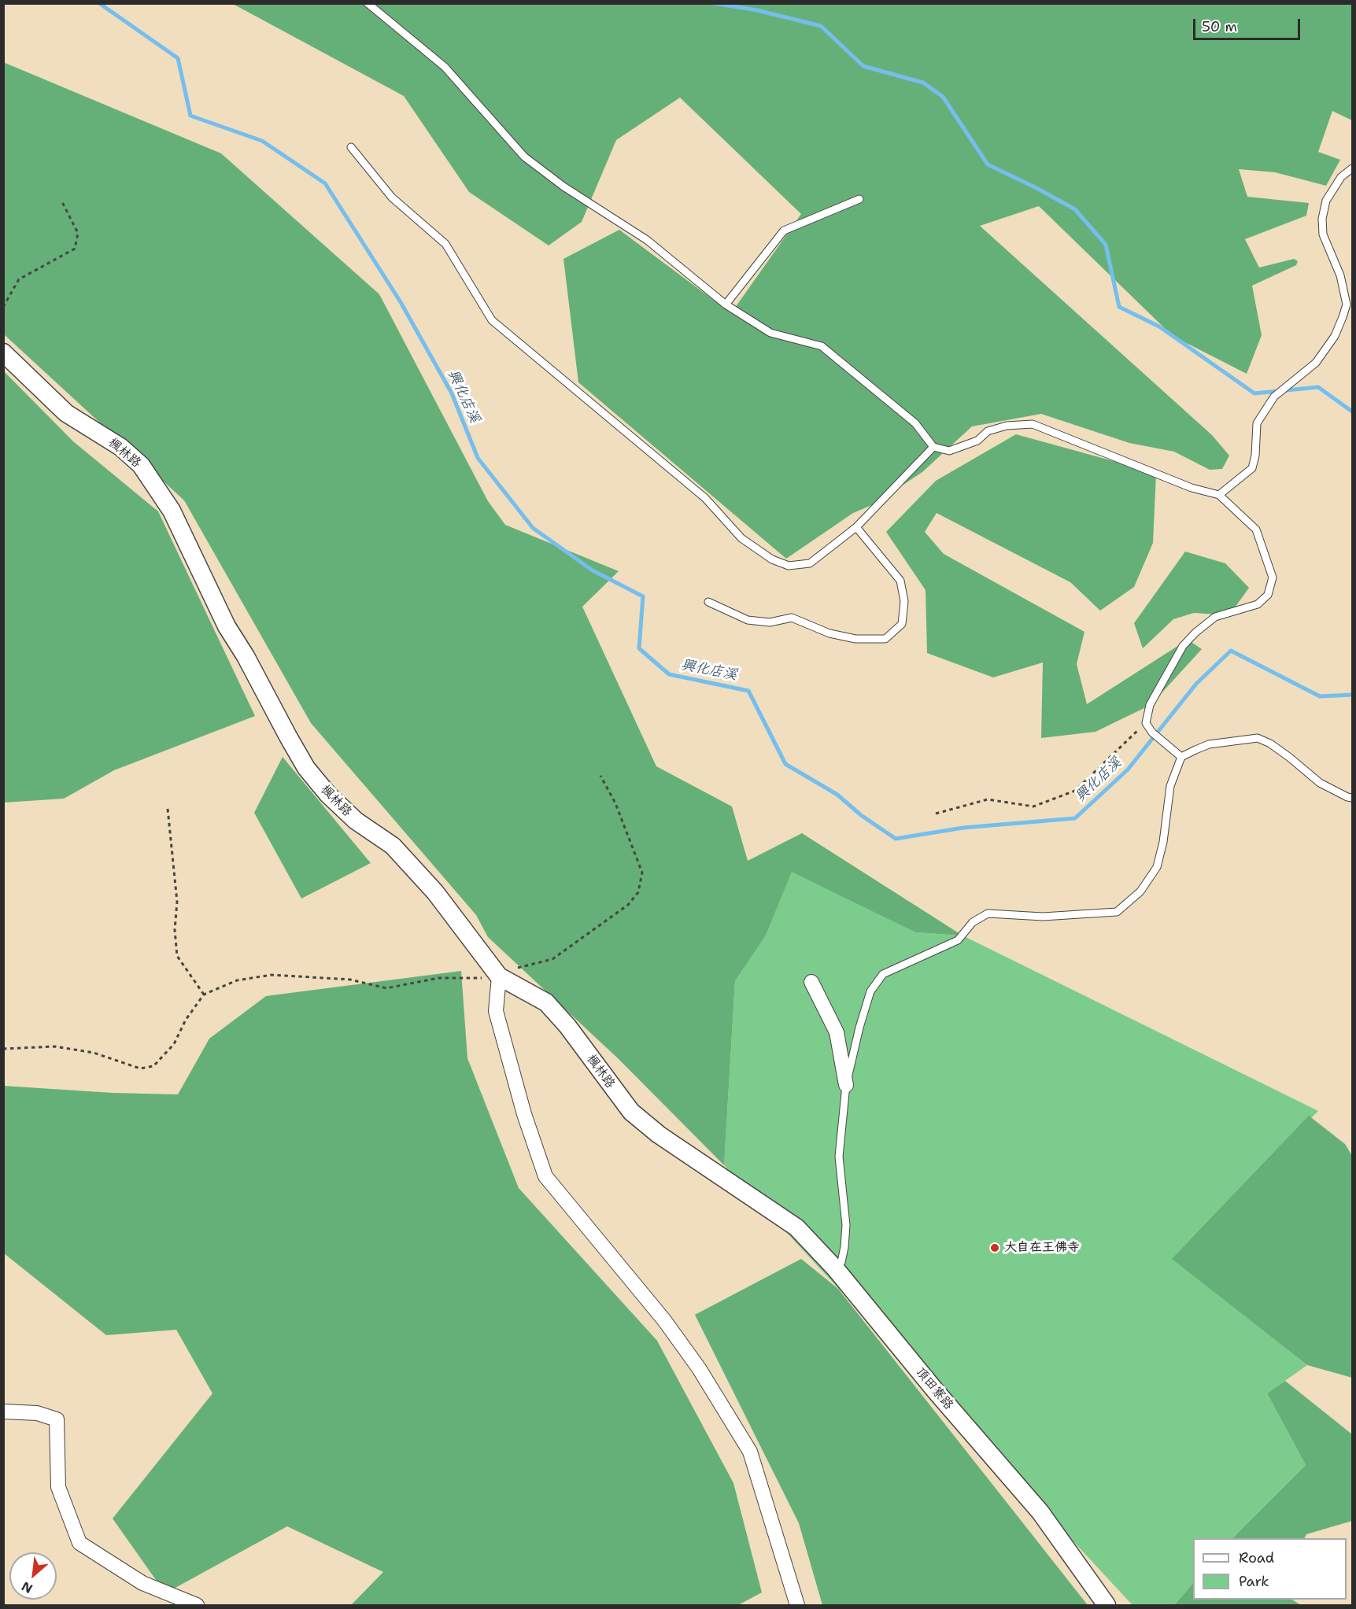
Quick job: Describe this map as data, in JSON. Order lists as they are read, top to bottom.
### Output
{
  "streets": {
    "street": ["楓林路", "頂田寮路"]
  },
  "crossings": [
    ["楓林路", "頂田寮路"]
  ],
  "water": ["興化店溪"],
  "places": ["大自在王佛寺"],
  "legend": ["Road", "Park"],
  "scale_bar": "50 m",
  "north": "bottom left"
}
